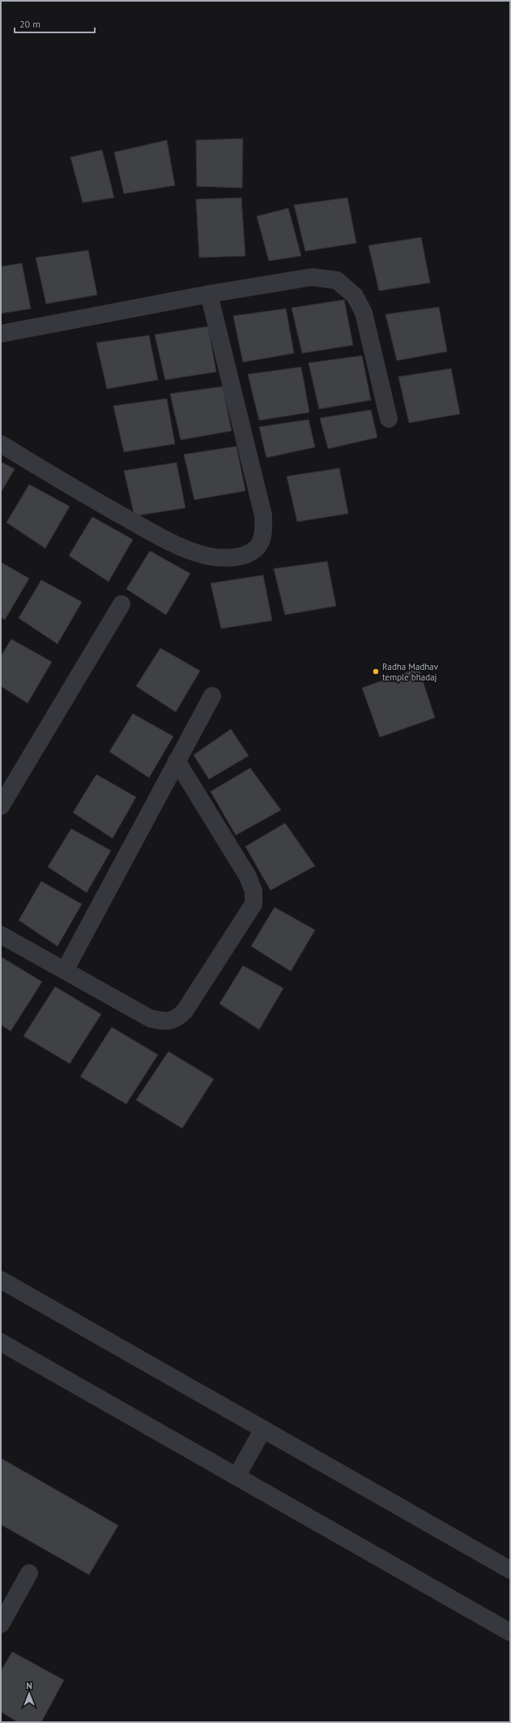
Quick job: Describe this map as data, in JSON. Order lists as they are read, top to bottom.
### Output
{
  "places": ["Radha Madhav temple bhadaj"],
  "scale_bar": "20 m",
  "north": "top"
}
